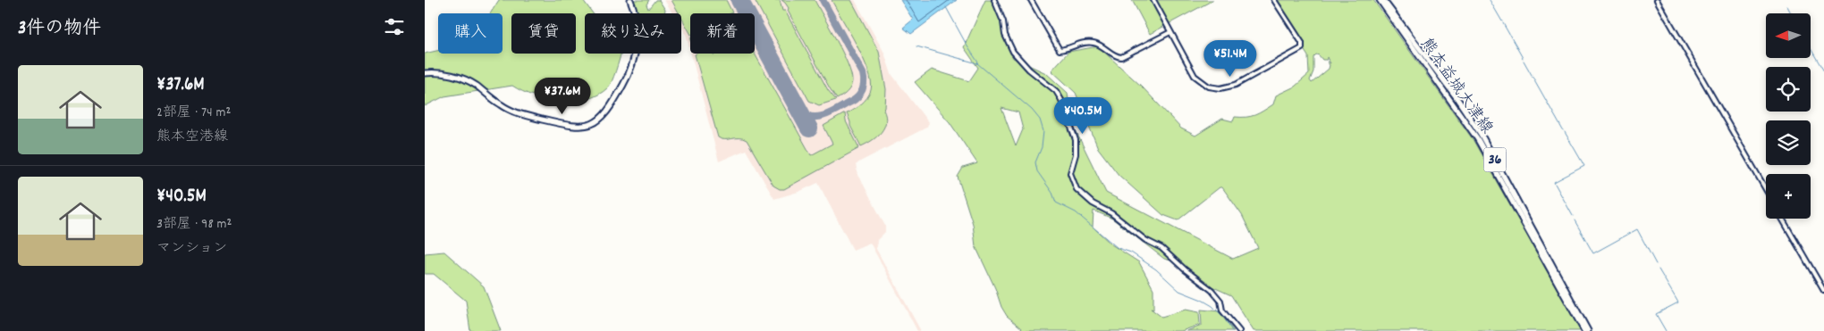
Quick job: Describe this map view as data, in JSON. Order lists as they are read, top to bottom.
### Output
{
  "streets": {
    "main road": ["熊本益城大津線", "36"]
  },
  "north": "left",
  "page": {
    "heading": "3件の物件",
    "map_buttons": "+",
    "chip": [
      "購入",
      "賃貸",
      "絞り込み",
      "新着"
    ],
    "price": ["¥51.4M", "¥37.6M", "¥40.5M"],
    "list": [
      {
        "name": "¥37.6M",
        "note": "2部屋 · 74 m² · 熊本空港線"
      },
      {
        "name": "¥40.5M",
        "note": "3部屋 · 98 m² · マンション"
      }
    ]
  }
}
